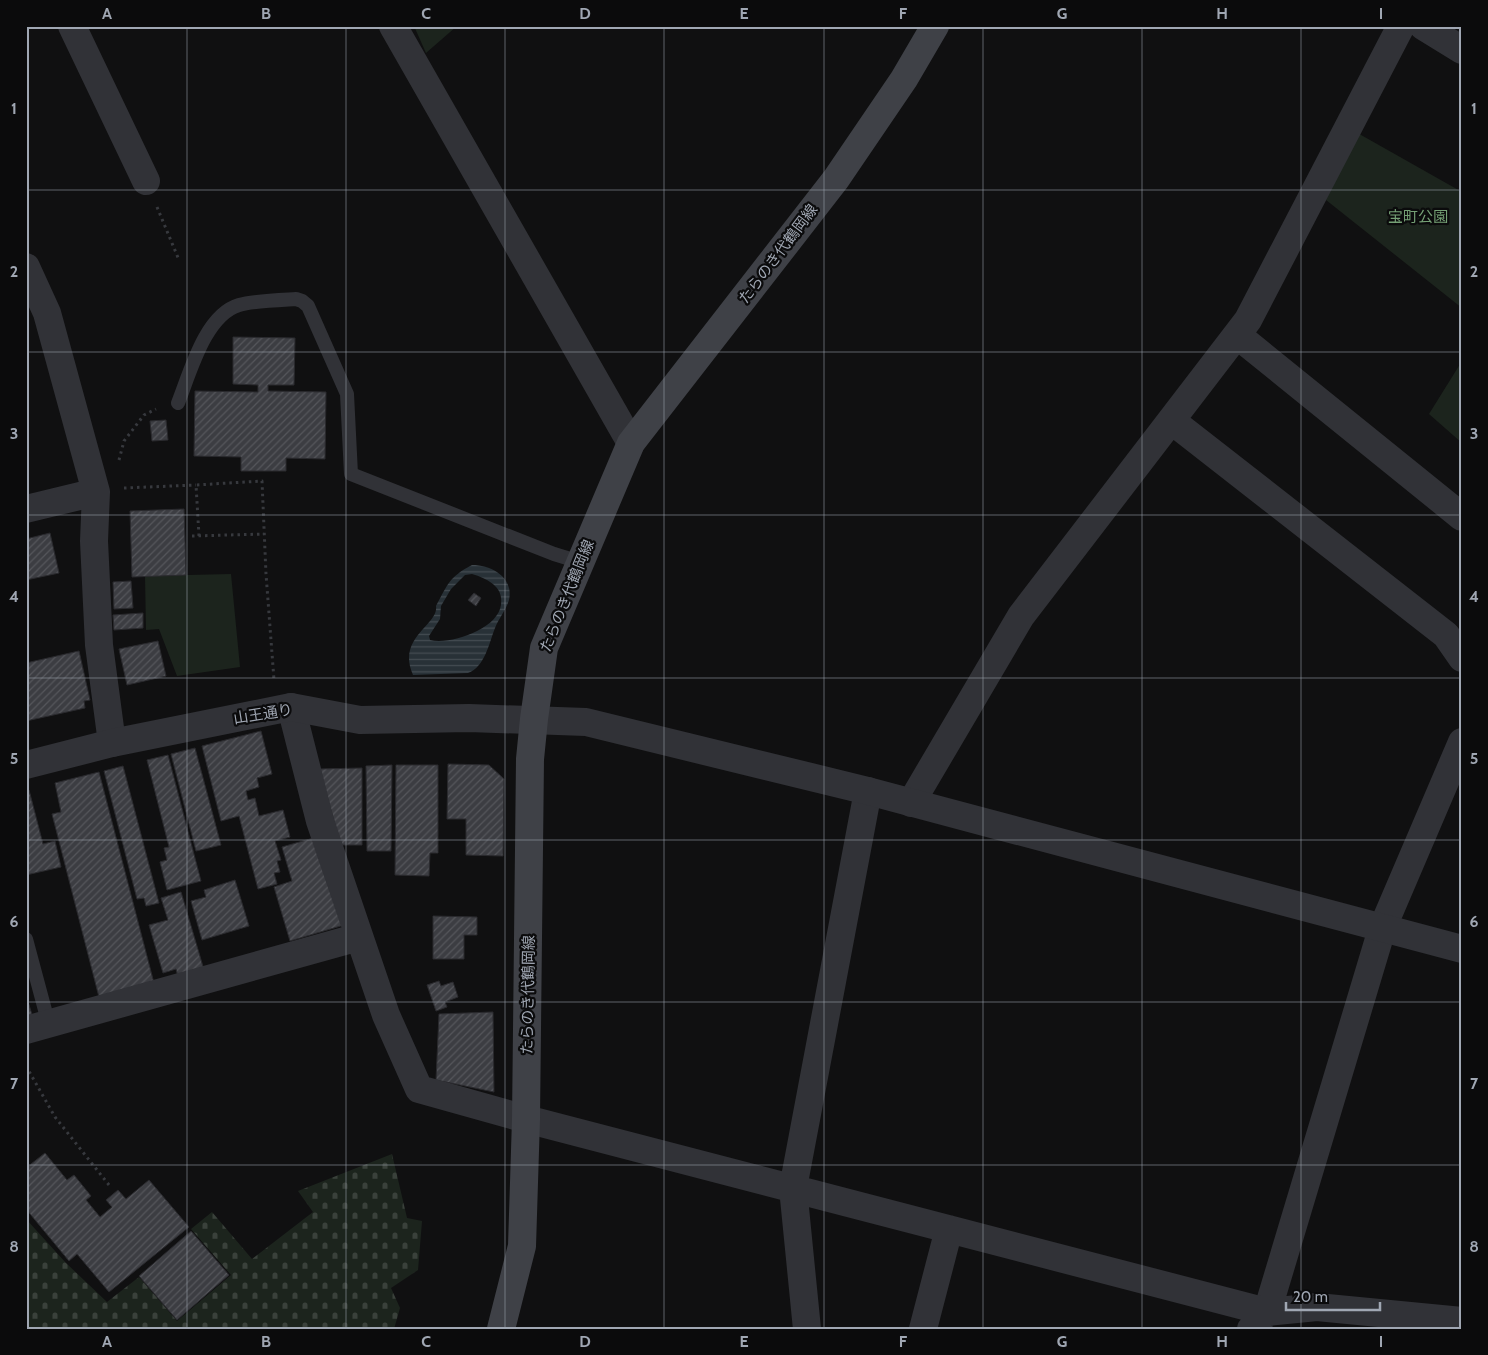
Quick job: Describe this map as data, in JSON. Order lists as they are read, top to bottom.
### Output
{
  "streets": {
    "main road": ["たらのき代鶴岡線"],
    "street": ["山王通り"]
  },
  "crossings": [
    ["たらのき代鶴岡線", "山王通り"]
  ],
  "parks": ["宝町公園"],
  "scale_bar": "20 m",
  "grid": {
    "columns": [
      "A",
      "B",
      "C",
      "D",
      "E",
      "F",
      "G",
      "H",
      "I"
    ],
    "rows": [
      "1",
      "2",
      "3",
      "4",
      "5",
      "6",
      "7",
      "8"
    ]
  }
}
